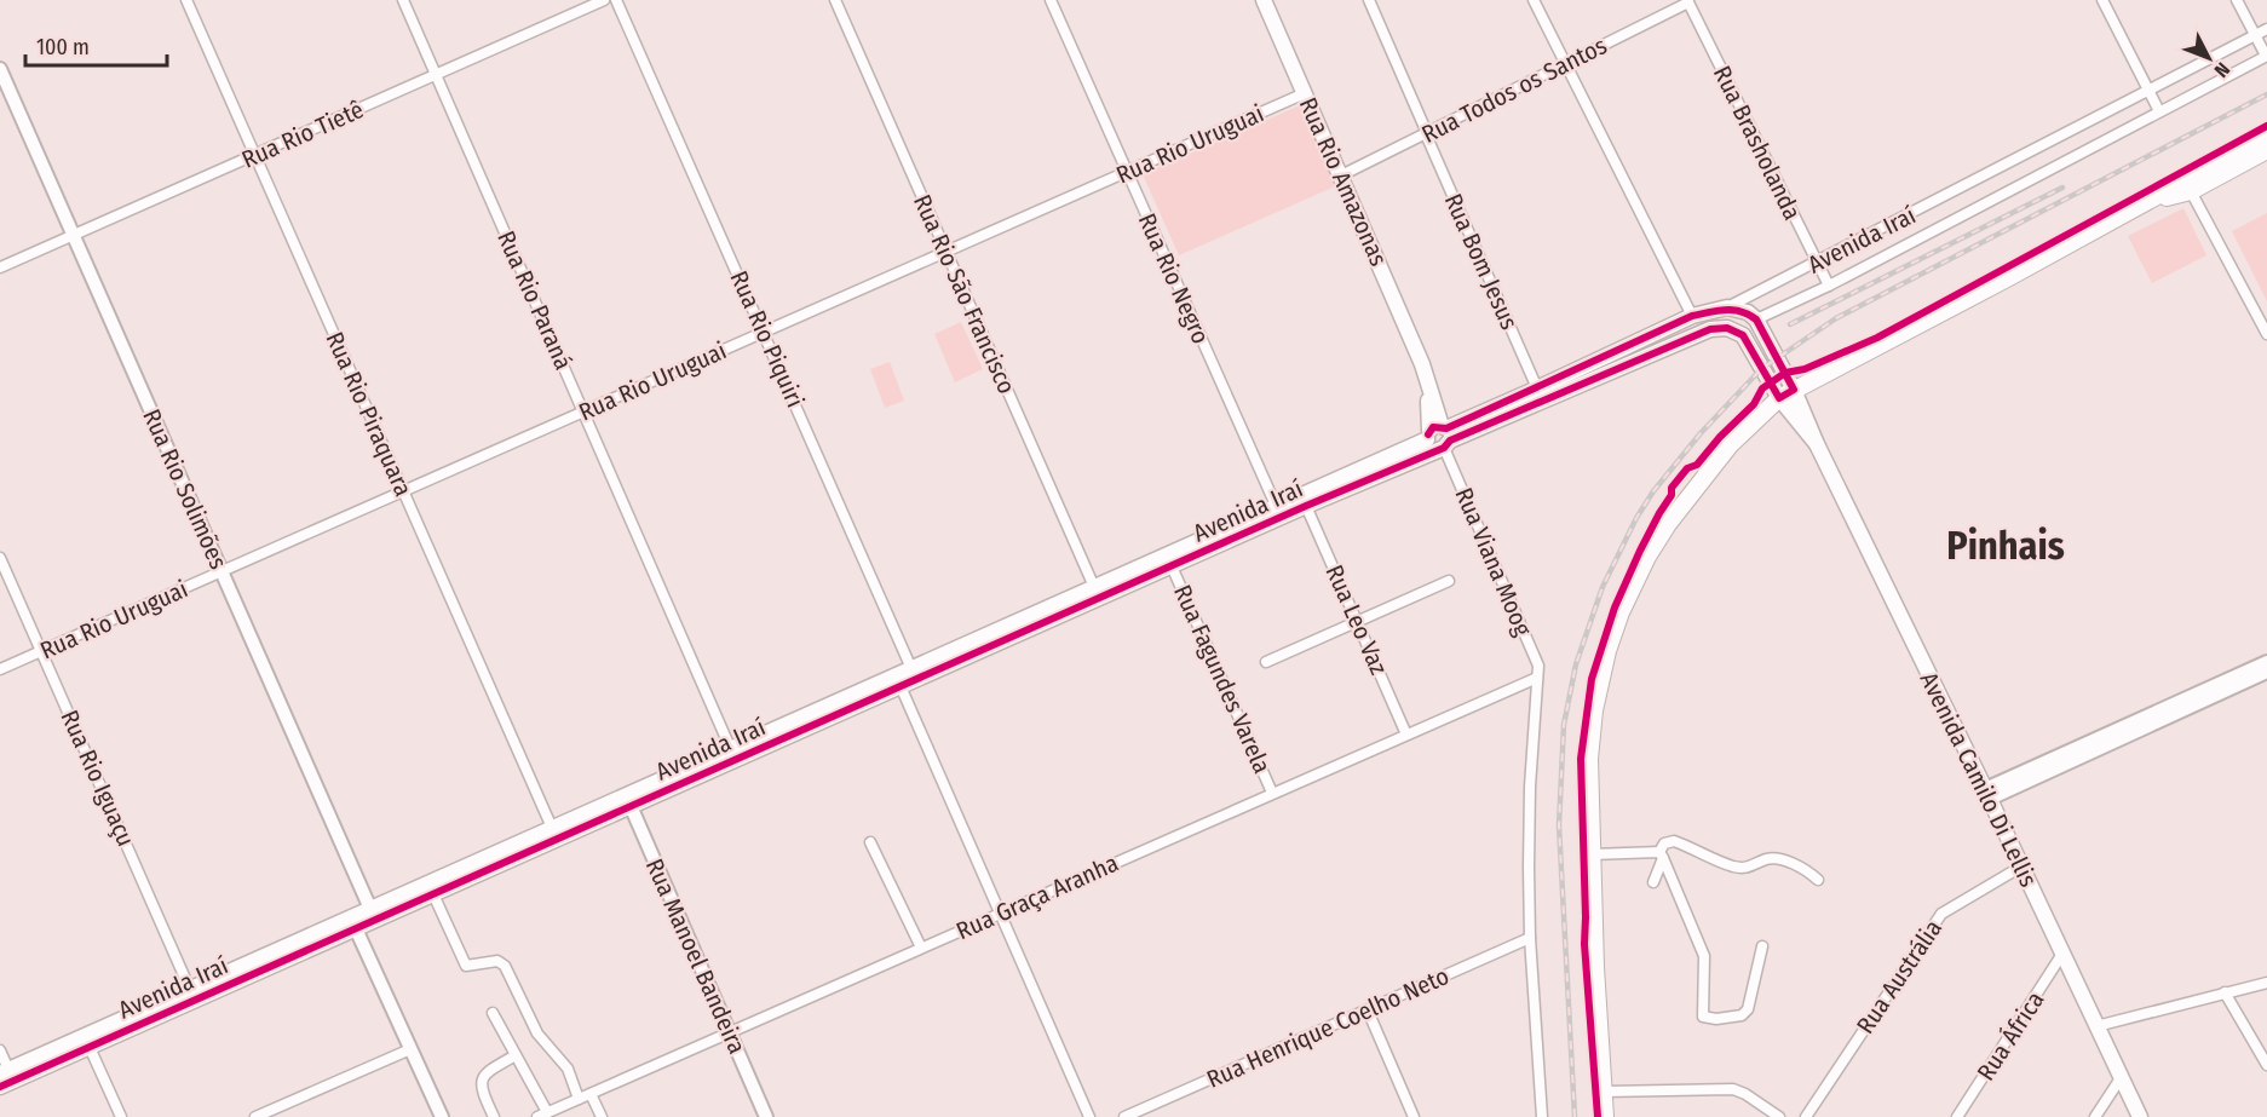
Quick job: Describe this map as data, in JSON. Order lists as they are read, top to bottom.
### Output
{
  "streets": {
    "main road": ["Rua Rio Amazonas", "Avenida Iraí", "Avenida Camilo Di Lellis"],
    "street": [
      "Rua Todos os Santos",
      "Rua Rio Tietê",
      "Rua Brasholanda",
      "Rua Rio Uruguai",
      "Rua Bom Jesus",
      "Rua Rio Negro",
      "Rua Rio São Francisco",
      "Rua Rio Paraná",
      "Rua Rio Piquiri",
      "Rua Rio Piraquara",
      "Rua Rio Solimões",
      "Rua Viana Moog",
      "Rua Leo Vaz",
      "Rua Fagundes Varela",
      "Rua Rio Iguaçu",
      "Rua Graça Aranha",
      "Rua Manoel Bandeira",
      "Rua Austrália",
      "Rua Henrique Coelho Neto",
      "Rua África"
    ]
  },
  "crossings": [
    ["Rua Todos os Santos", "Rua Brasholanda"],
    ["Rua Todos os Santos", "Rua Rio Amazonas"],
    ["Rua Todos os Santos", "Rua Bom Jesus"],
    ["Rua Rio Tietê", "Rua Rio Paraná"],
    ["Rua Rio Tietê", "Rua Rio Piraquara"],
    ["Rua Rio Tietê", "Rua Rio Solimões"],
    ["Rua Brasholanda", "Avenida Iraí"],
    ["Rua Rio Uruguai", "Rua Rio Amazonas"],
    ["Rua Rio Uruguai", "Rua Rio Negro"],
    ["Rua Rio Uruguai", "Rua Rio São Francisco"],
    ["Rua Rio Uruguai", "Rua Rio Paraná"],
    ["Rua Rio Uruguai", "Rua Rio Piquiri"],
    ["Rua Rio Uruguai", "Rua Rio Piraquara"],
    ["Rua Rio Uruguai", "Rua Rio Solimões"],
    ["Rua Rio Uruguai", "Rua Rio Iguaçu"],
    ["Rua Rio Amazonas", "Avenida Iraí"],
    ["Rua Rio Amazonas", "Rua Viana Moog"],
    ["Avenida Iraí", "Rua Bom Jesus"],
    ["Avenida Iraí", "Rua Rio Negro"],
    ["Avenida Iraí", "Rua Rio São Francisco"],
    ["Avenida Iraí", "Rua Rio Paraná"],
    ["Avenida Iraí", "Rua Rio Piquiri"],
    ["Avenida Iraí", "Rua Rio Piraquara"],
    ["Avenida Iraí", "Rua Rio Solimões"],
    ["Avenida Iraí", "Rua Viana Moog"],
    ["Avenida Iraí", "Rua Leo Vaz"],
    ["Avenida Iraí", "Rua Fagundes Varela"],
    ["Avenida Iraí", "Rua Rio Iguaçu"],
    ["Avenida Iraí", "Avenida Camilo Di Lellis"],
    ["Avenida Iraí", "Rua Manoel Bandeira"],
    ["Rua Viana Moog", "Rua Graça Aranha"],
    ["Rua Viana Moog", "Rua Henrique Coelho Neto"],
    ["Rua Leo Vaz", "Rua Graça Aranha"],
    ["Rua Fagundes Varela", "Rua Graça Aranha"],
    ["Avenida Camilo Di Lellis", "Rua Austrália"],
    ["Avenida Camilo Di Lellis", "Rua África"],
    ["Rua Graça Aranha", "Rua Manoel Bandeira"]
  ],
  "districts": ["Pinhais"],
  "scale_bar": "100 m",
  "north": "bottom right"
}
